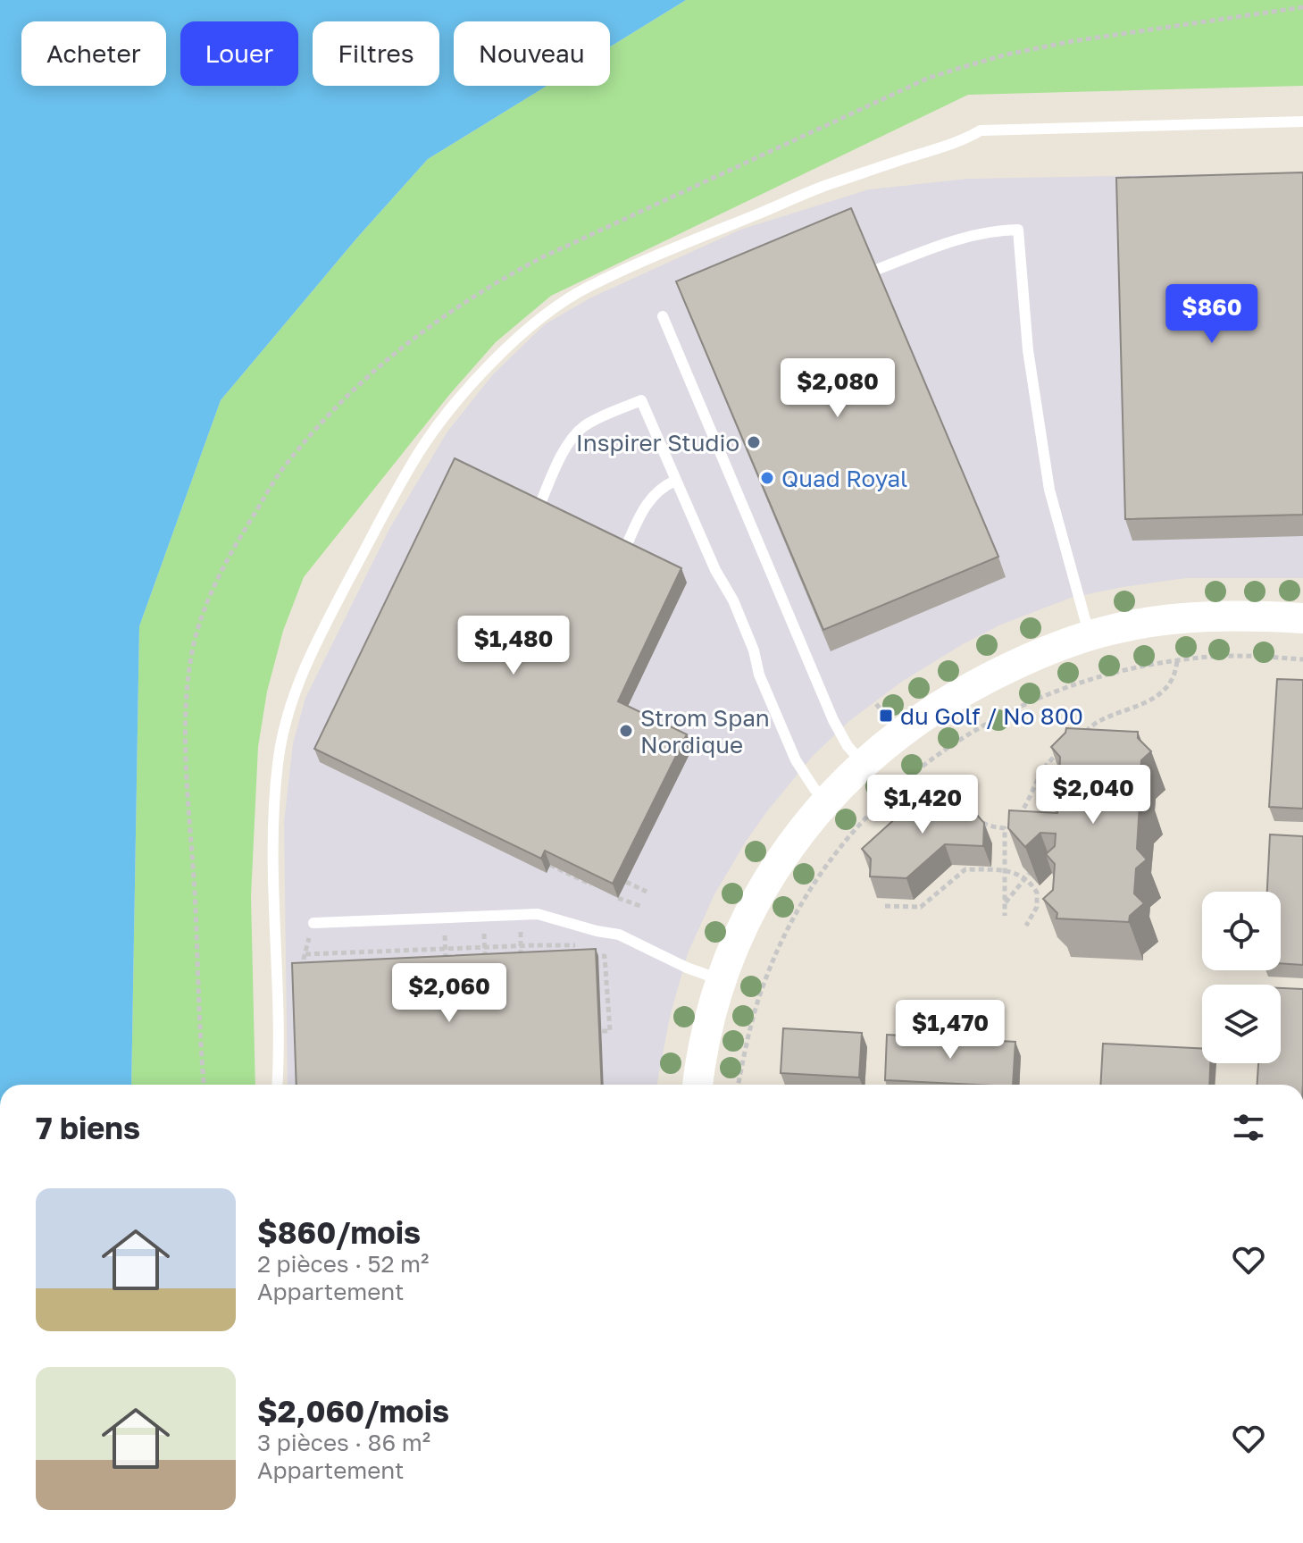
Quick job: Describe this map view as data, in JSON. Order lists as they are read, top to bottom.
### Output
{
  "places": {
    "other": ["Inspirer Studio", "Quad Royal", "Strom Span Nordique"],
    "transit": ["du Golf / No 800"]
  },
  "page": {
    "chip": [
      "Acheter",
      "Louer",
      "Filtres",
      "Nouveau"
    ],
    "price": [
      "$860",
      "$2,080",
      "$1,480",
      "$2,040",
      "$1,420",
      "$2,060",
      "$1,470"
    ],
    "heading": "7 biens",
    "list": [
      {
        "name": "$860/mois",
        "note": "2 pièces · 52 m² · Appartement"
      },
      {
        "name": "$2,060/mois",
        "note": "3 pièces · 86 m² · Appartement"
      }
    ]
  }
}
